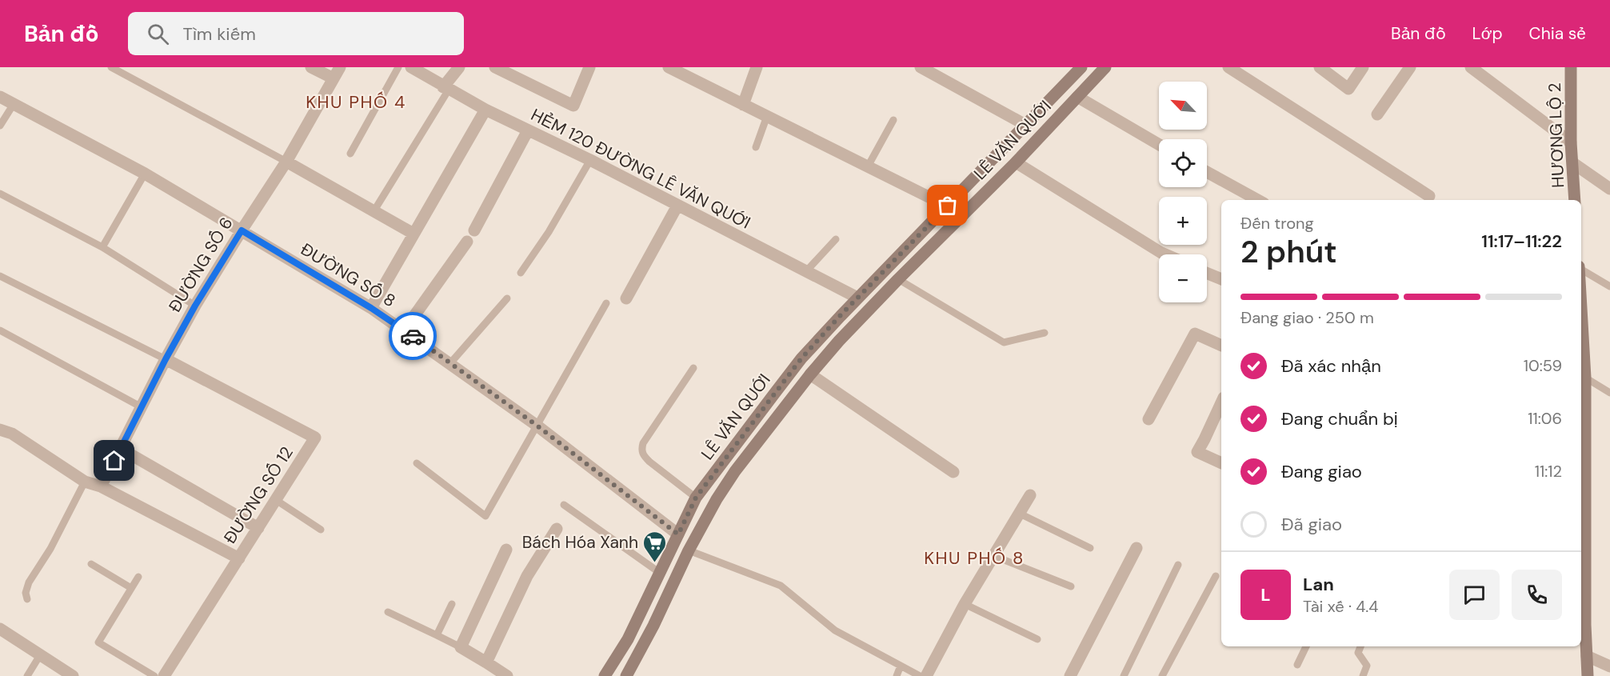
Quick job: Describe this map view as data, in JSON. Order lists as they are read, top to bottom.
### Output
{
  "streets": {
    "main road": ["HƯƠNG LỘ 2", "LÊ VĂN QUỚI"],
    "street": [
      "HẺM 120 ĐƯỜNG LÊ VĂN QUỚI",
      "ĐƯỜNG SỐ 6",
      "ĐƯỜNG SỐ 8",
      "ĐƯỜNG SỐ 12"
    ]
  },
  "crossings": [
    ["LÊ VĂN QUỚI", "HẺM 120 ĐƯỜNG LÊ VĂN QUỚI"],
    ["LÊ VĂN QUỚI", "ĐƯỜNG SỐ 8"],
    ["ĐƯỜNG SỐ 6", "ĐƯỜNG SỐ 8"],
    ["ĐƯỜNG SỐ 6", "ĐƯỜNG SỐ 12"]
  ],
  "districts": ["KHU PHỐ 4", "KHU PHỐ 8"],
  "places": {
    "supermarket": ["Bách Hóa Xanh"]
  },
  "north": "top left",
  "page": {
    "header": "Bản đồ",
    "search": "Tìm kiếm",
    "nav": ["Bản đồ", "Lớp", "Chia sẻ"],
    "map_buttons": ["+", "−"],
    "heading": ["2 phút", "Đến trong", "11:17–11:22"],
    "panel": ["Lan", "Tài xế · 4.4"],
    "bar": "Đang giao · 250 m",
    "list": [
      ["Đã xác nhận", "10:59"],
      ["Đang chuẩn bị", "11:06"],
      ["Đang giao", "11:12"],
      "Đã giao"
    ],
    "round": "L"
  }
}
